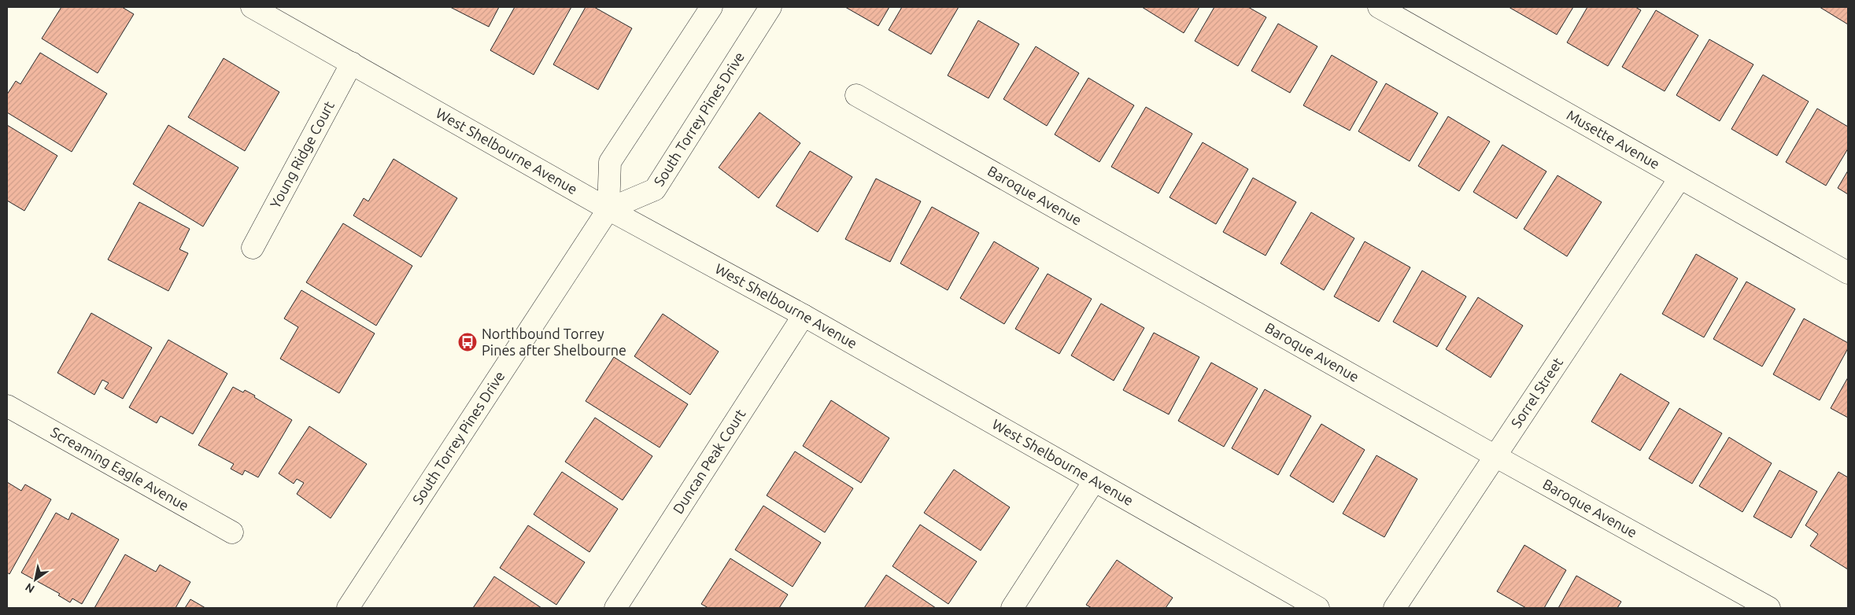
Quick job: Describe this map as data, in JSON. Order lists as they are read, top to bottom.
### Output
{
  "streets": {
    "street": [
      "South Torrey Pines Drive",
      "Musette Avenue",
      "West Shelbourne Avenue",
      "Young Ridge Court",
      "Baroque Avenue",
      "Sorrel Street",
      "Duncan Peak Court",
      "Screaming Eagle Avenue"
    ]
  },
  "crossings": [
    ["South Torrey Pines Drive", "West Shelbourne Avenue"],
    ["Musette Avenue", "Sorrel Street"],
    ["West Shelbourne Avenue", "Young Ridge Court"],
    ["West Shelbourne Avenue", "Duncan Peak Court"],
    ["Baroque Avenue", "Sorrel Street"]
  ],
  "places": {
    "bus stop": ["Northbound Torrey Pines after Shelbourne"]
  },
  "north": "bottom left"
}
